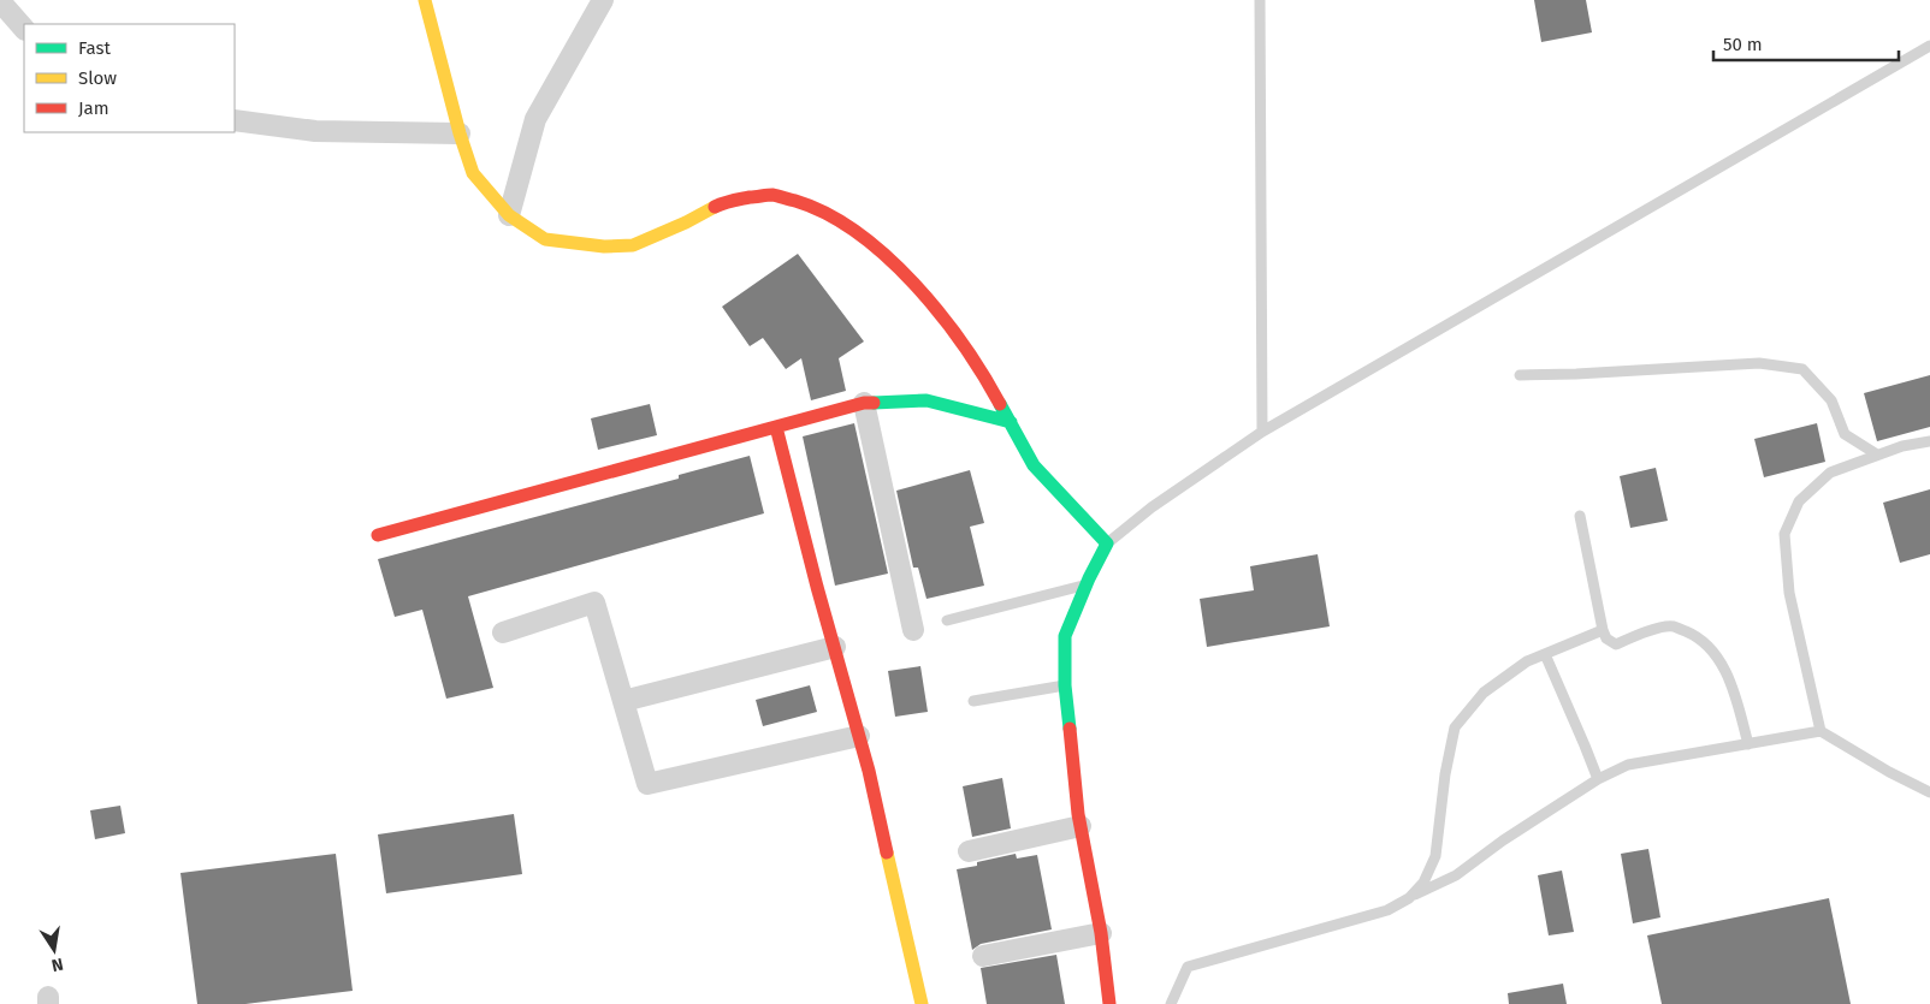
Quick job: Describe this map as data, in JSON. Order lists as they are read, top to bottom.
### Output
{
  "legend": ["Fast", "Slow", "Jam"],
  "scale_bar": "50 m",
  "north": "bottom"
}
